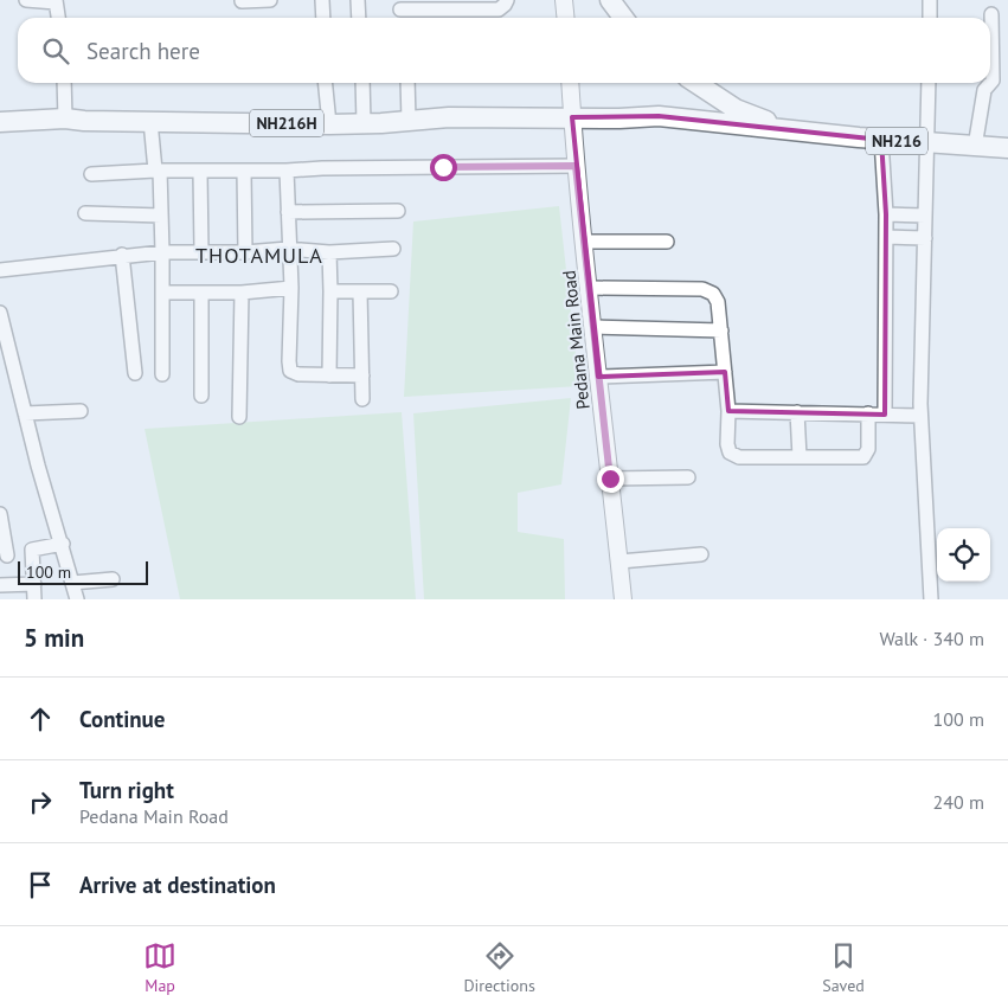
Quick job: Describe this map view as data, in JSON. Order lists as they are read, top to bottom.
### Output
{
  "streets": {
    "highway": ["NH216H", "NH216"],
    "main road": ["Pedana Main Road"]
  },
  "crossings": [
    ["NH216H", "NH216"],
    ["NH216H", "Pedana Main Road"]
  ],
  "districts": ["THOTAMULA"],
  "scale_bar": "100 m",
  "page": {
    "search": "Search here",
    "scale": "100 m",
    "heading": ["5 min", "Walk · 340 m"],
    "list": [
      ["Continue", "100 m"],
      ["Turn right", "Pedana Main Road", "240 m"],
      "Arrive at destination"
    ],
    "nav": ["Map", "Directions", "Saved"]
  }
}
